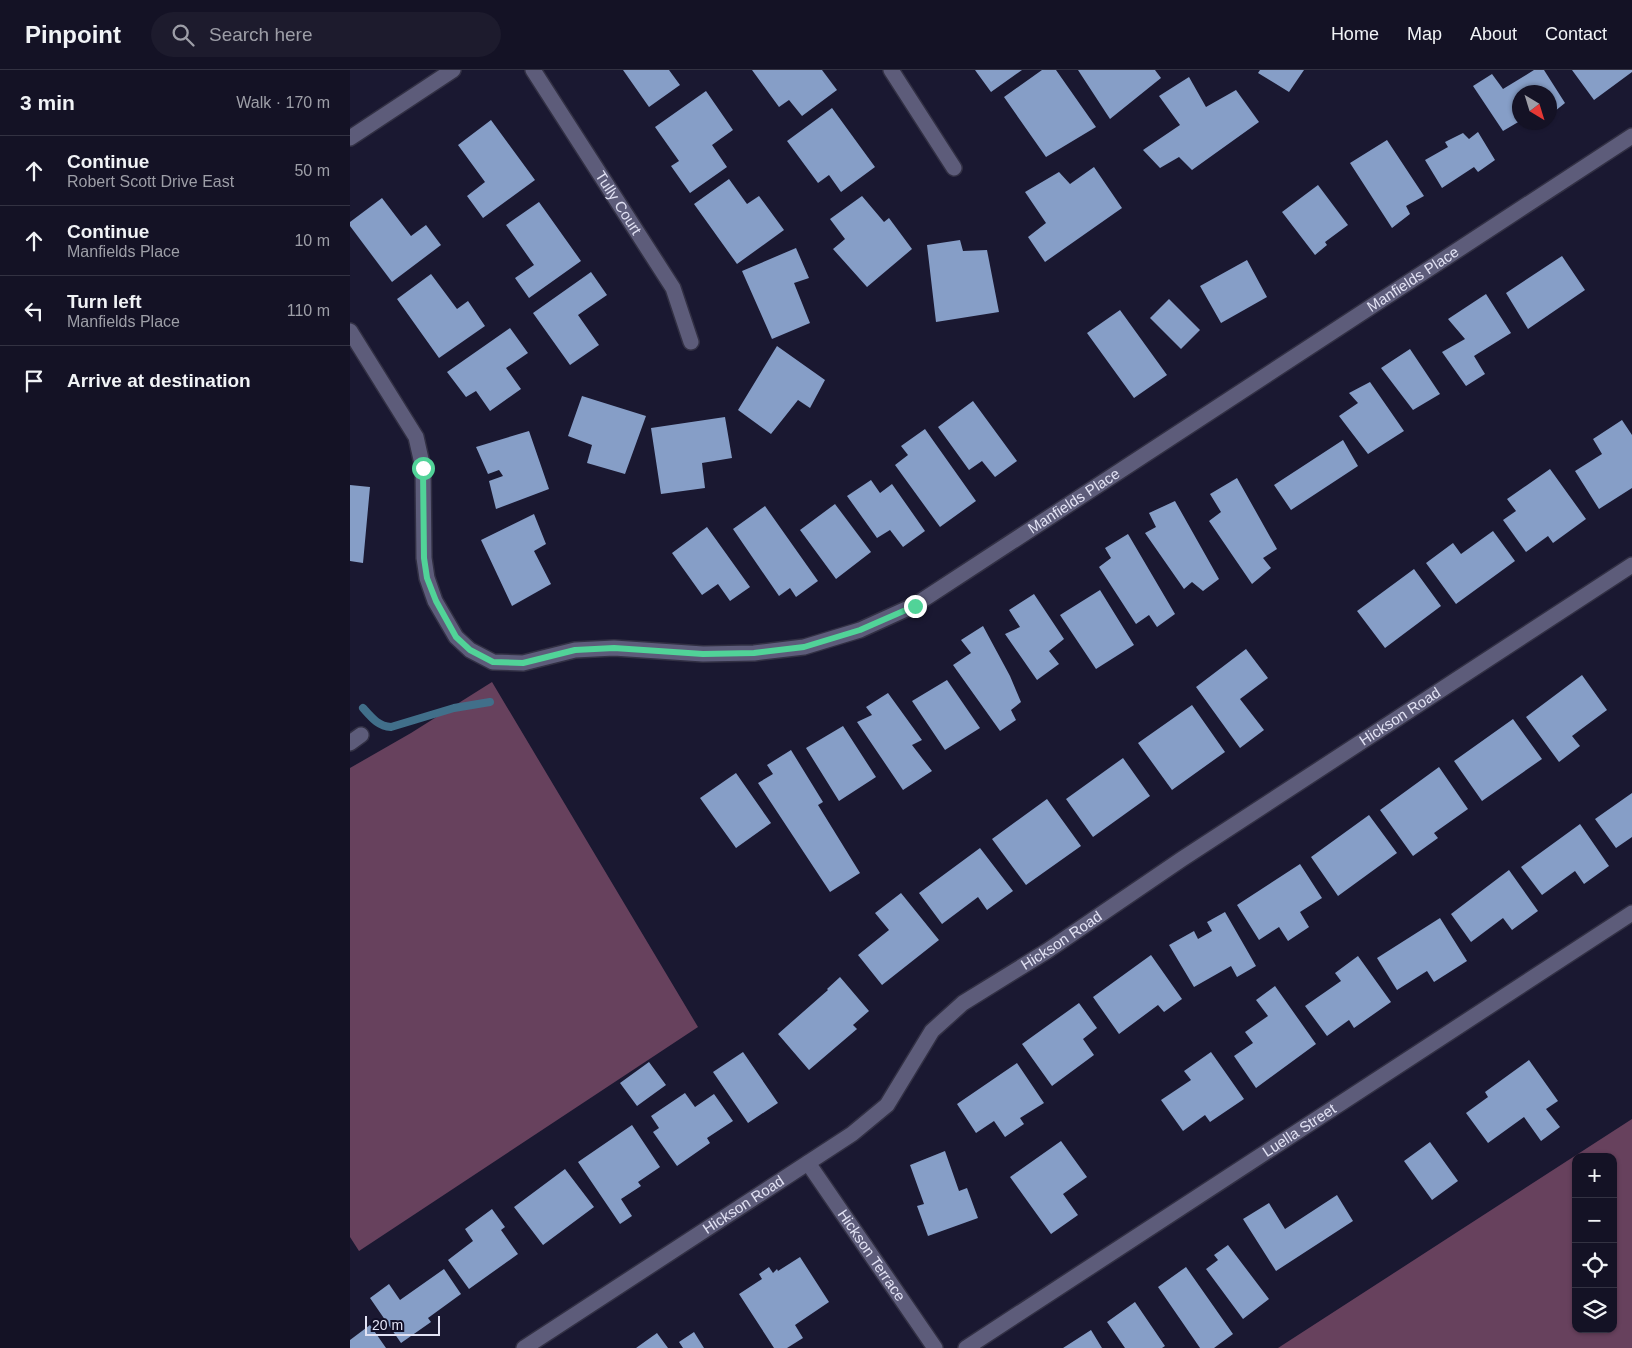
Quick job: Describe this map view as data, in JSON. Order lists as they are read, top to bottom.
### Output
{
  "streets": {
    "street": [
      "Tully Court",
      "Manfields Place",
      "Hickson Road",
      "Luella Street",
      "Hickson Terrace"
    ]
  },
  "crossings": [
    ["Hickson Road", "Hickson Terrace"]
  ],
  "scale_bar": "20 m",
  "north": "bottom right",
  "page": {
    "header": "Pinpoint",
    "search": "Search here",
    "nav": [
      "Home",
      "Map",
      "About",
      "Contact"
    ],
    "heading": ["3 min", "Walk · 170 m"],
    "list": [
      ["Continue", "Robert Scott Drive East", "50 m"],
      ["Continue", "Manfields Place", "10 m"],
      ["Turn left", "Manfields Place", "110 m"],
      "Arrive at destination"
    ],
    "map_buttons": ["+", "−"],
    "scale": "20 m"
  }
}
